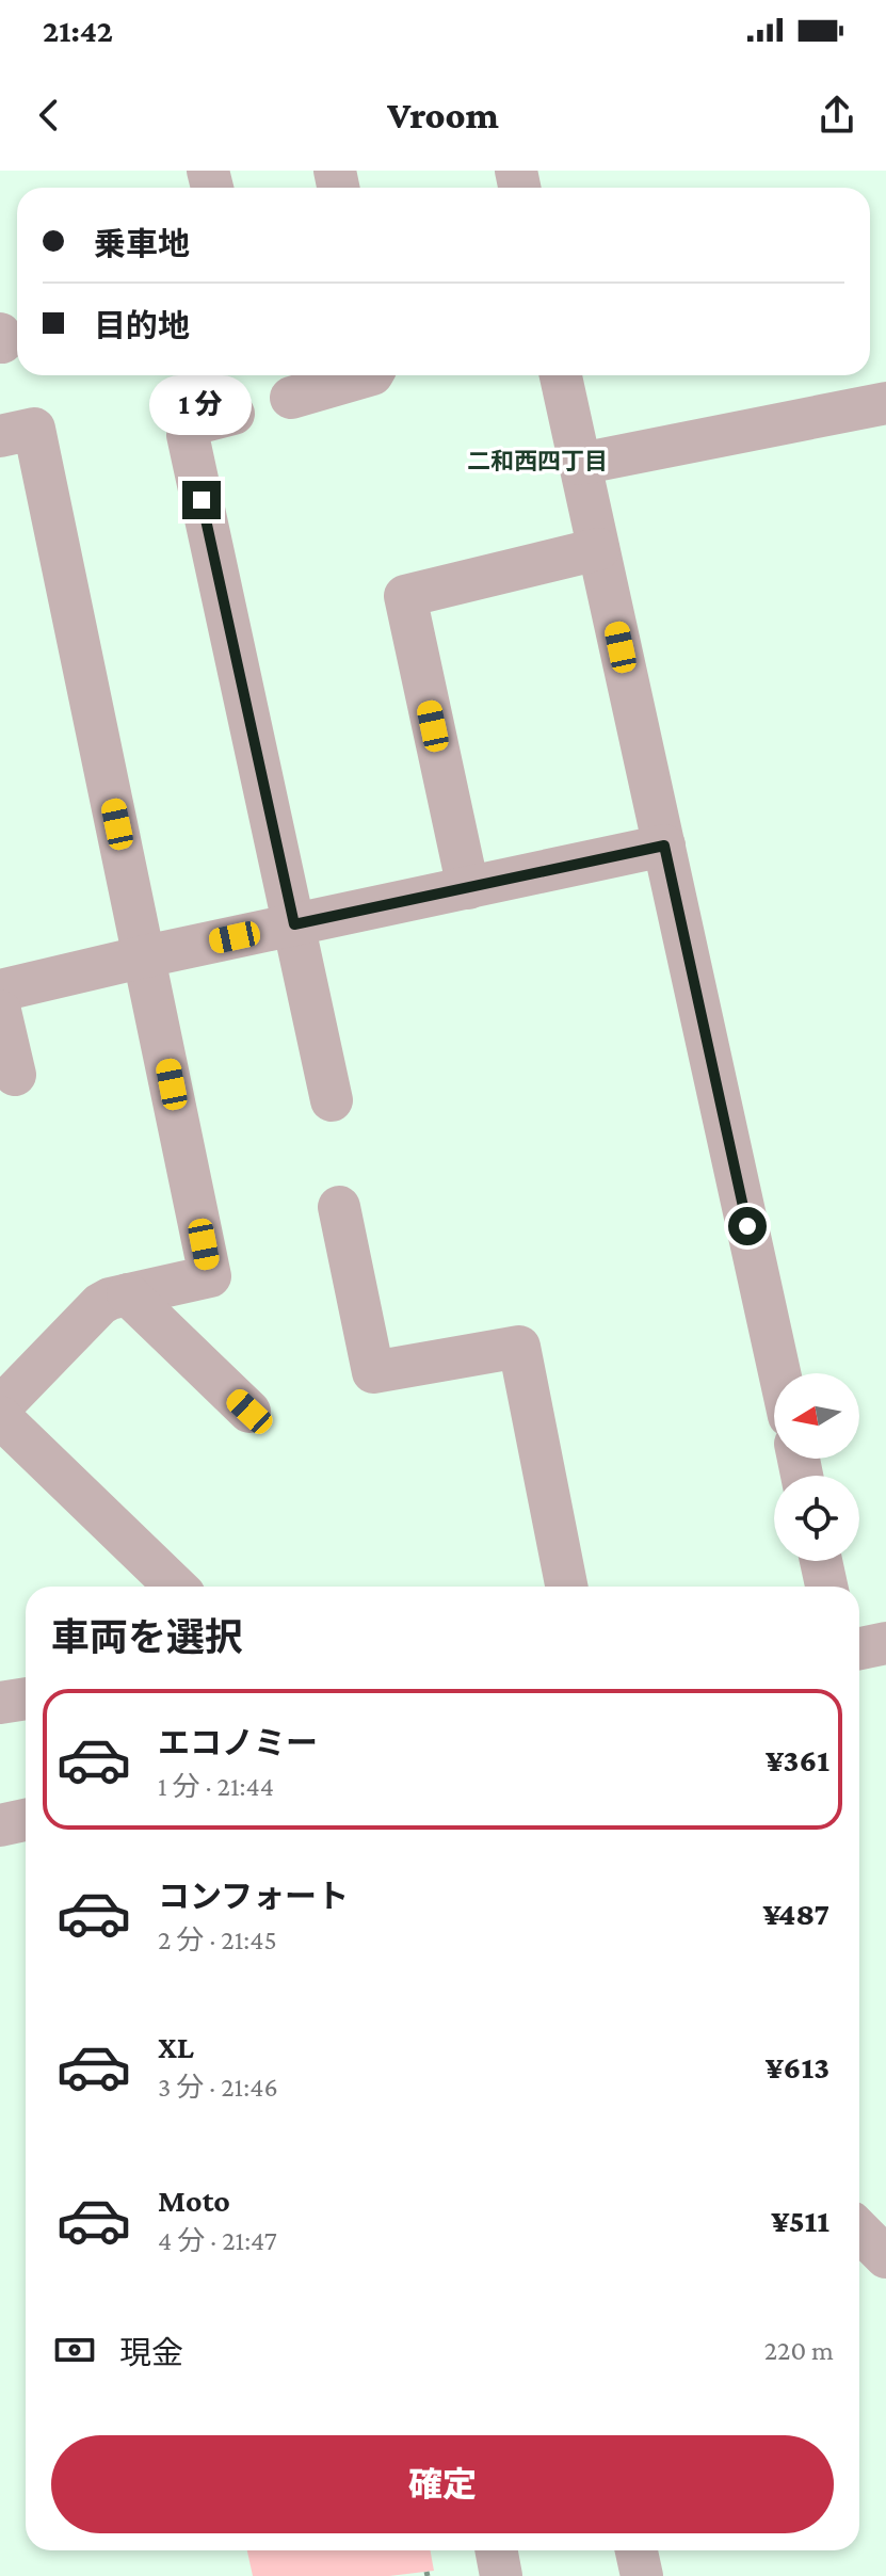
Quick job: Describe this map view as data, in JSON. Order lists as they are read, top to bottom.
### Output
{
  "districts": ["二和西四丁目"],
  "north": "left",
  "page": {
    "status": "21:42",
    "header": "Vroom",
    "banner": ["乗車地", "目的地"],
    "bubble": "1 分",
    "heading": "車両を選択",
    "list": [
      {
        "name": "エコノミー",
        "note": "1 分 · 21:44",
        "value": "¥361"
      },
      {
        "name": "コンフォート",
        "note": "2 分 · 21:45",
        "value": "¥487"
      },
      {
        "name": "XL",
        "note": "3 分 · 21:46",
        "value": "¥613"
      },
      {
        "name": "Moto",
        "note": "4 分 · 21:47",
        "value": "¥511"
      }
    ],
    "pay": ["現金", "220 m"],
    "buttons": "確定"
  }
}
